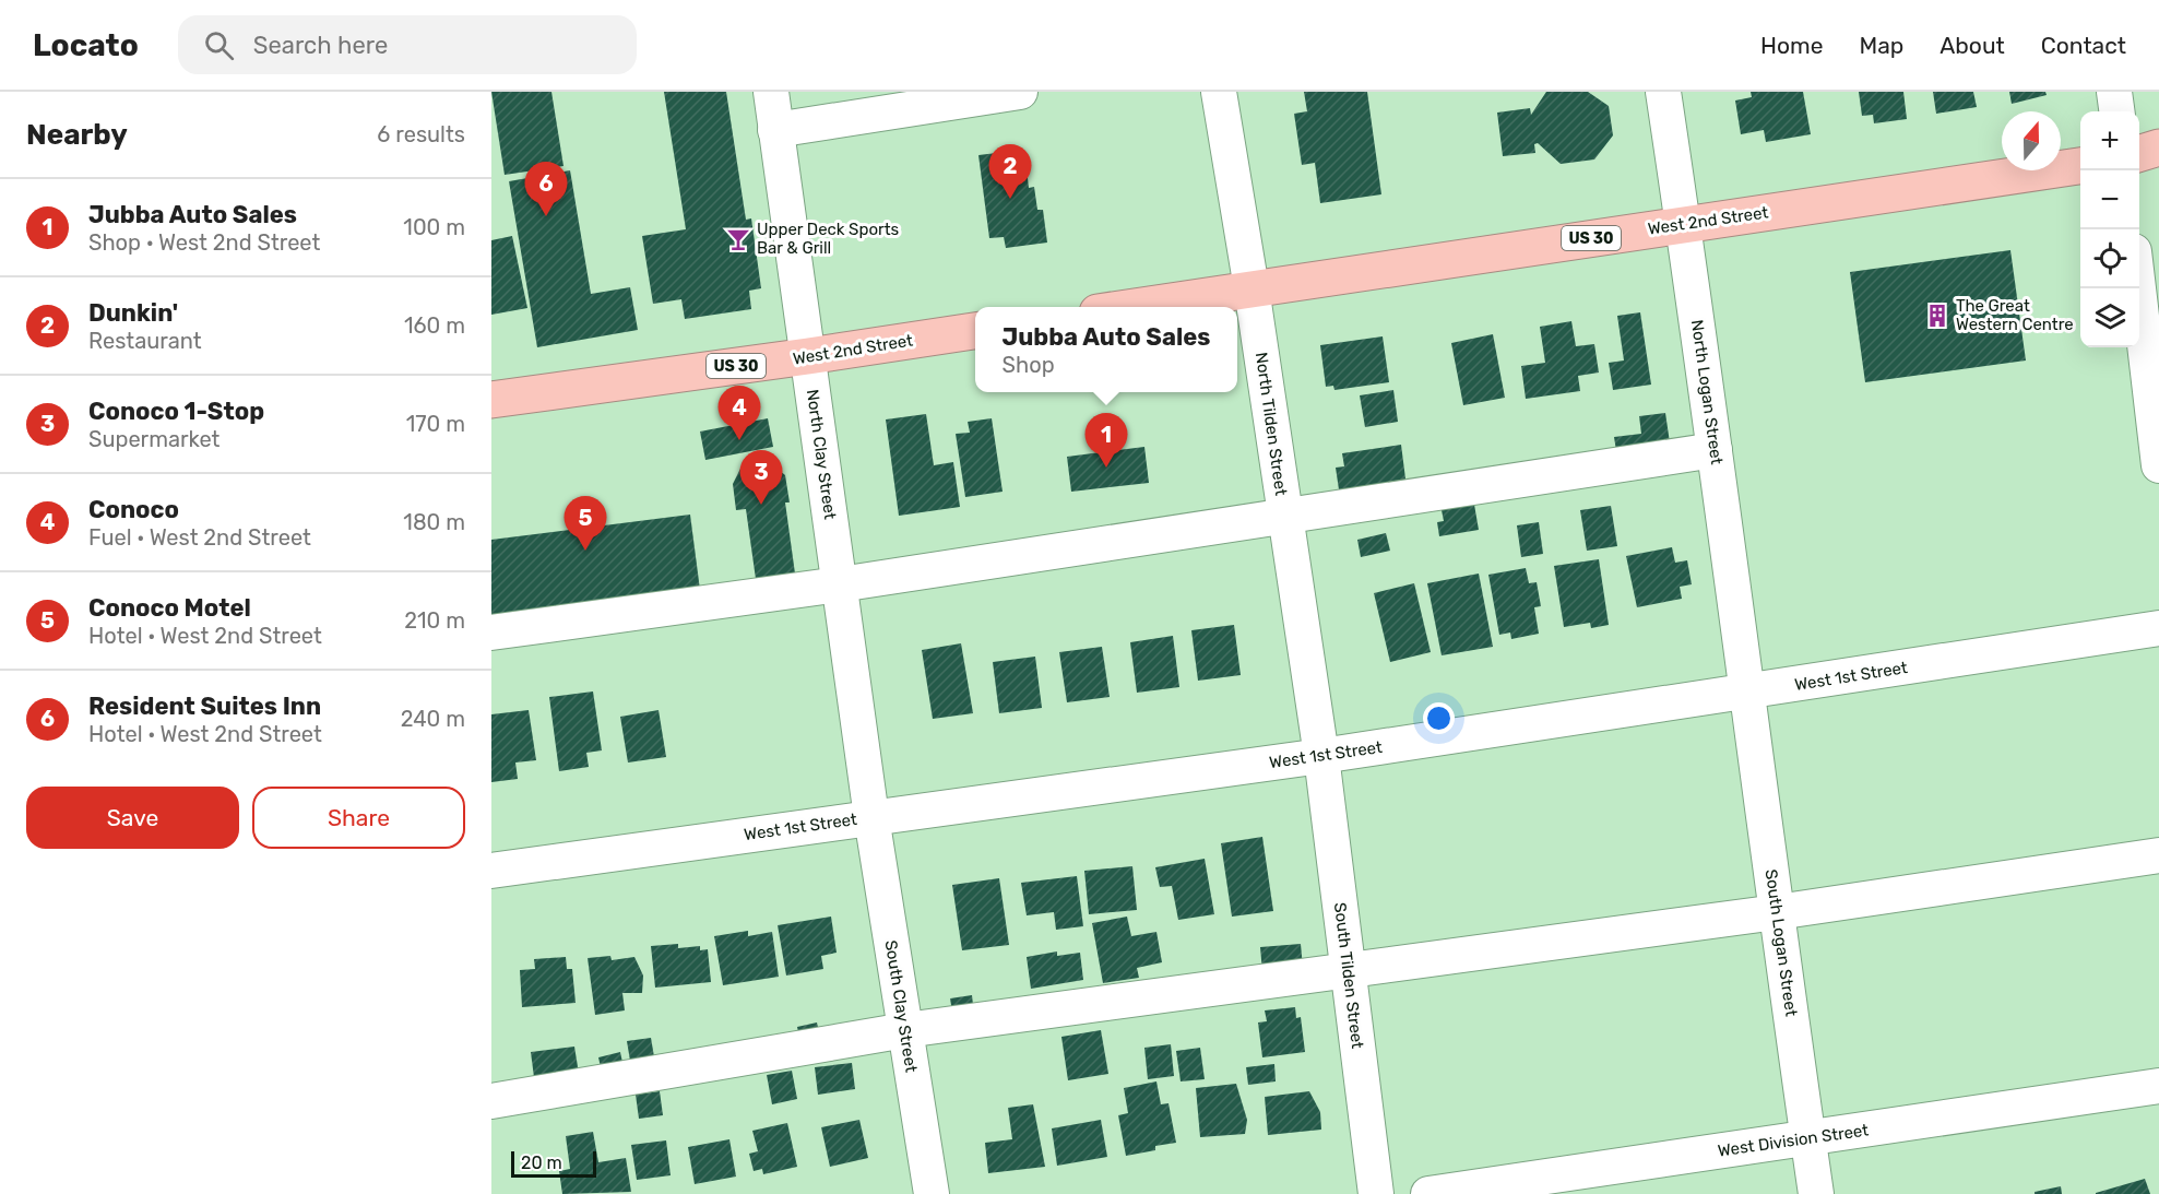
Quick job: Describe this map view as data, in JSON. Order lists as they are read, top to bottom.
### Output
{
  "streets": {
    "highway": ["West 2nd Street", "US 30"],
    "street": [
      "North Logan Street",
      "North Tilden Street",
      "North Clay Street",
      "West 1st Street",
      "South Logan Street",
      "South Tilden Street",
      "South Clay Street",
      "West Division Street"
    ]
  },
  "crossings": [
    ["West 2nd Street", "North Logan Street"],
    ["West 2nd Street", "North Tilden Street"],
    ["West 2nd Street", "North Clay Street"],
    ["North Logan Street", "West 1st Street"],
    ["North Logan Street", "South Logan Street"],
    ["North Tilden Street", "West 1st Street"],
    ["North Tilden Street", "South Tilden Street"],
    ["North Clay Street", "West 1st Street"],
    ["North Clay Street", "South Clay Street"],
    ["West 1st Street", "South Logan Street"],
    ["West 1st Street", "South Tilden Street"],
    ["West 1st Street", "South Clay Street"],
    ["South Logan Street", "West Division Street"]
  ],
  "places": {
    "bar": ["Upper Deck Sports Bar & Grill"],
    "building": ["The Great Western Centre"]
  },
  "scale_bar": "20 m",
  "north": "top",
  "page": {
    "header": "Locato",
    "search": "Search here",
    "nav": [
      "Home",
      "Map",
      "About",
      "Contact"
    ],
    "heading": ["Nearby", "6 results"],
    "map_buttons": ["+", "−"],
    "pins": [
      "2",
      "6",
      "4",
      "1",
      "3",
      "5"
    ],
    "list": [
      {
        "mark": "1",
        "name": "Jubba Auto Sales",
        "note": "Shop · West 2nd Street",
        "value": "100 m"
      },
      {
        "mark": "2",
        "name": "Dunkin'",
        "note": "Restaurant",
        "value": "160 m"
      },
      {
        "mark": "3",
        "name": "Conoco 1-Stop",
        "note": "Supermarket",
        "value": "170 m"
      },
      {
        "mark": "4",
        "name": "Conoco",
        "note": "Fuel · West 2nd Street",
        "value": "180 m"
      },
      {
        "mark": "5",
        "name": "Conoco Motel",
        "note": "Hotel · West 2nd Street",
        "value": "210 m"
      },
      {
        "mark": "6",
        "name": "Resident Suites Inn",
        "note": "Hotel · West 2nd Street",
        "value": "240 m"
      }
    ],
    "popup": ["Jubba Auto Sales", "Shop"],
    "buttons": ["Save", "Share"],
    "scale": "20 m"
  }
}
